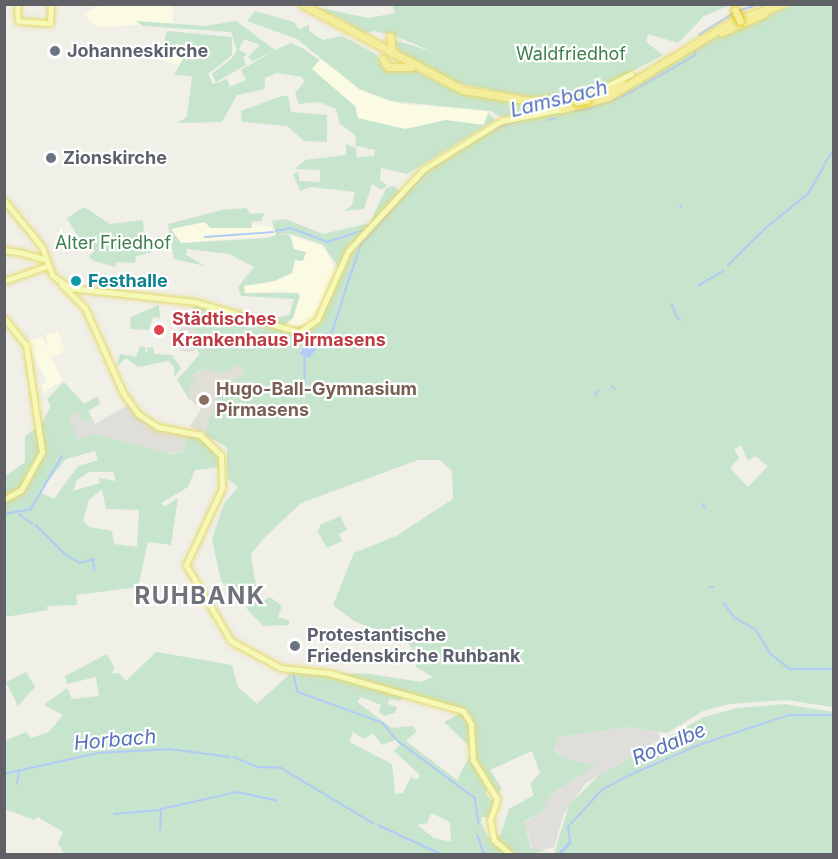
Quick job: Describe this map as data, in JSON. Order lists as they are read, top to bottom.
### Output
{
  "districts": ["RUHBANK"],
  "water": ["Lamsbach", "Horbach", "Rodalbe"],
  "parks": ["Waldfriedhof", "Alter Friedhof"],
  "places": [
    "Johanneskirche",
    "Zionskirche",
    "Festhalle",
    "Städtisches Krankenhaus Pirmasens",
    "Hugo-Ball-Gymnasium Pirmasens",
    "Protestantische Friedenskirche Ruhbank"
  ]
}
